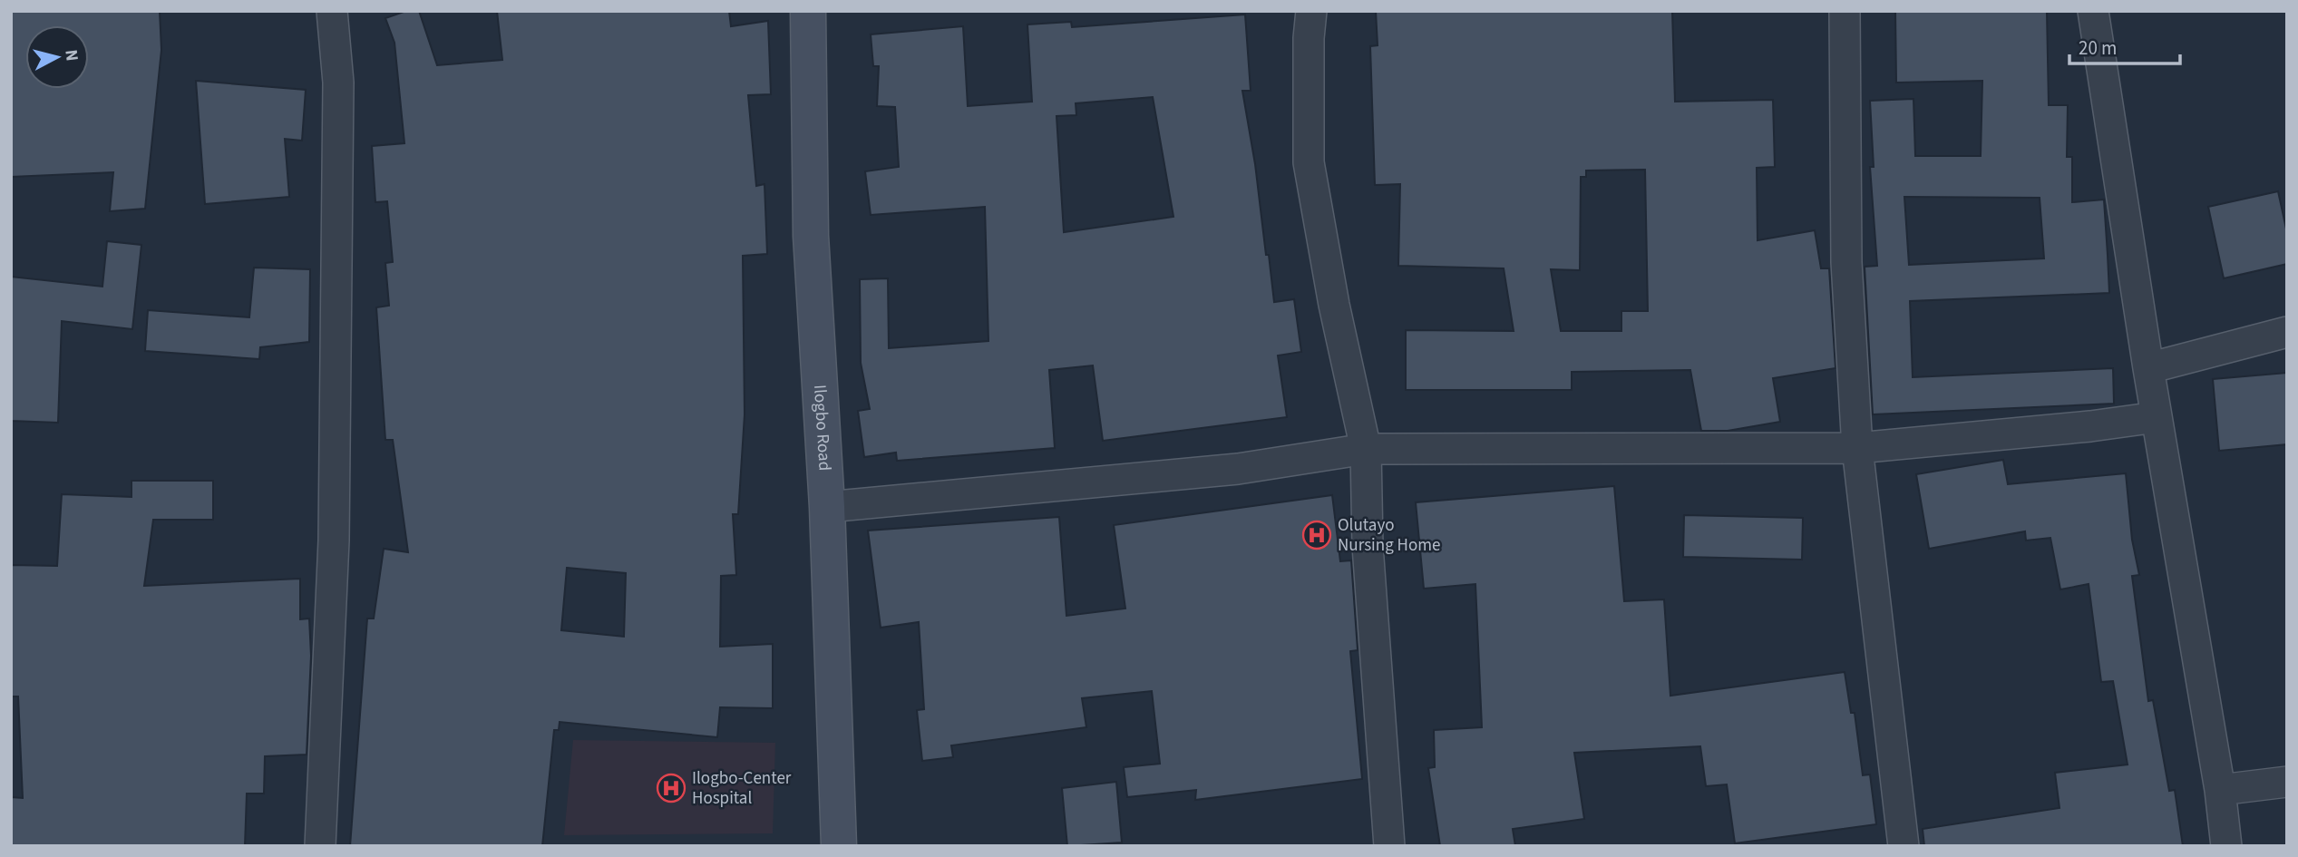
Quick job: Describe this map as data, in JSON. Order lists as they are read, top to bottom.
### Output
{
  "streets": {
    "main road": ["Ilogbo Road"]
  },
  "places": {
    "hospital": ["Olutayo Nursing Home", "Ilogbo-Center Hospital"]
  },
  "scale_bar": "20 m",
  "north": "right"
}
